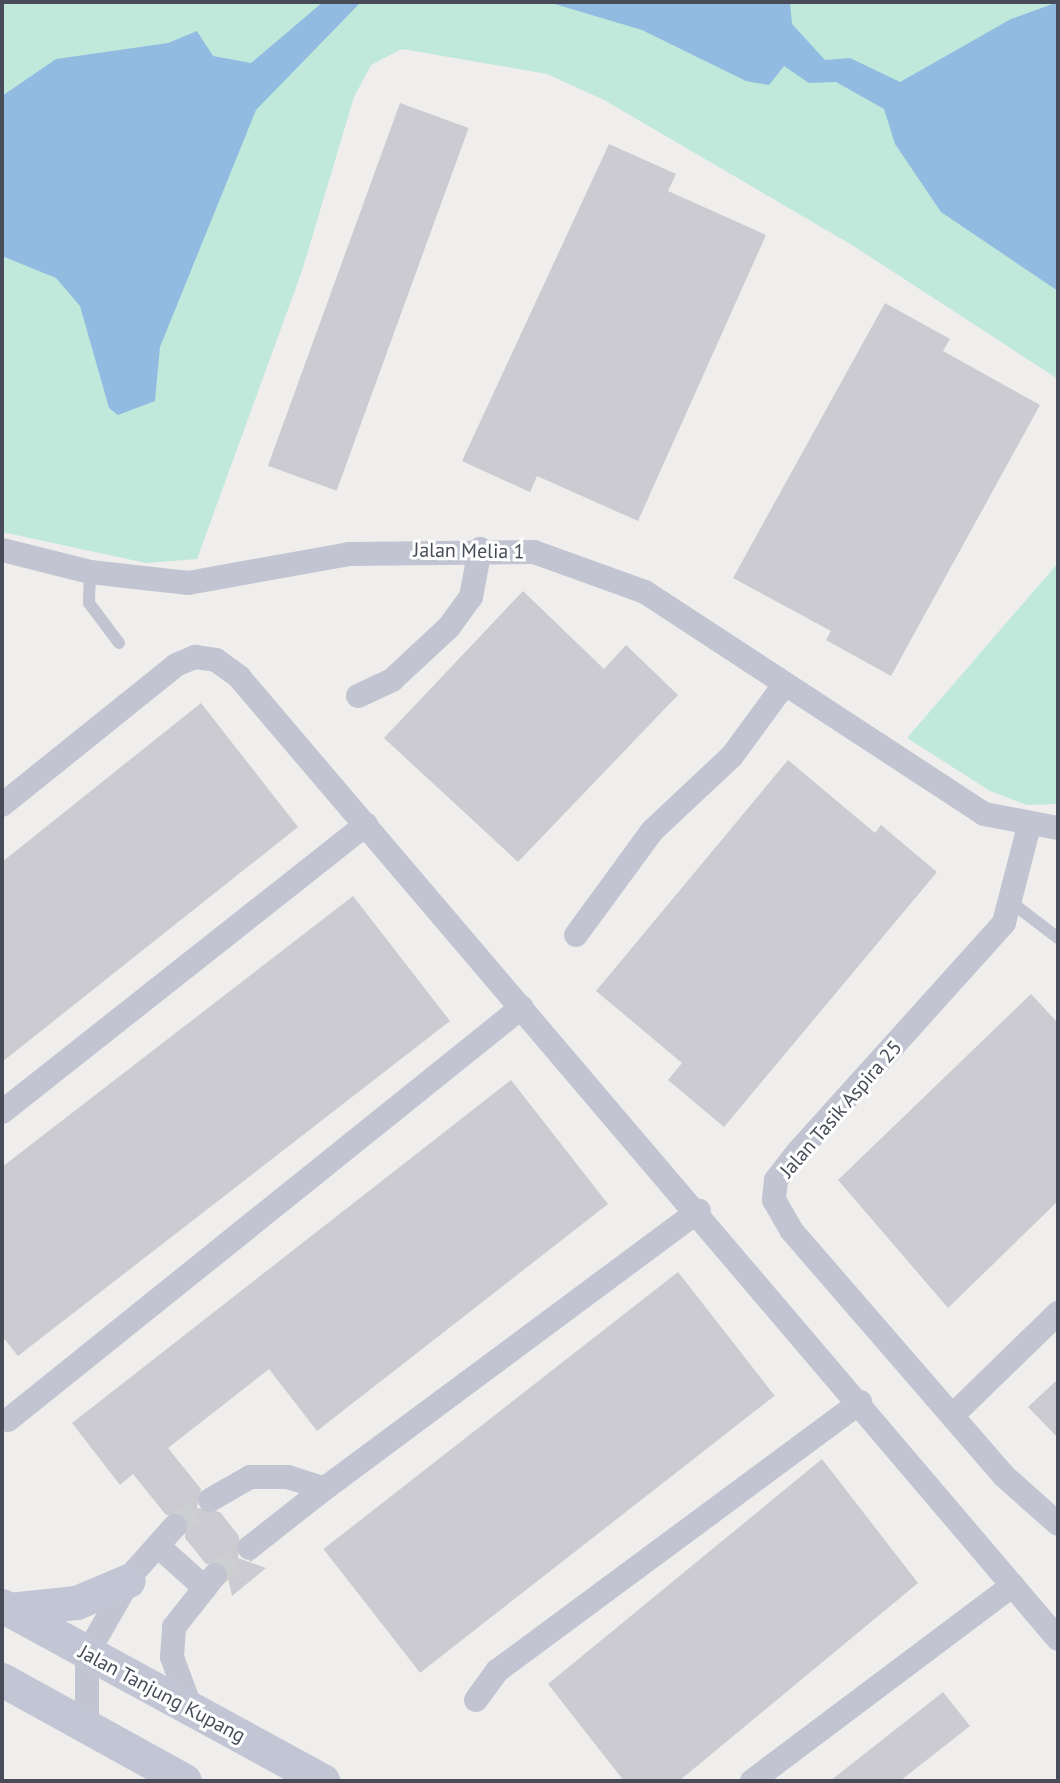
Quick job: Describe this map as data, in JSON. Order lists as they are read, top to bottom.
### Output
{
  "streets": {
    "main road": ["Jalan Tanjung Kupang"],
    "street": ["Jalan Melia 1", "Jalan Tasik Aspira 25"]
  },
  "crossings": [
    ["Jalan Melia 1", "Jalan Tasik Aspira 25"]
  ]
}
